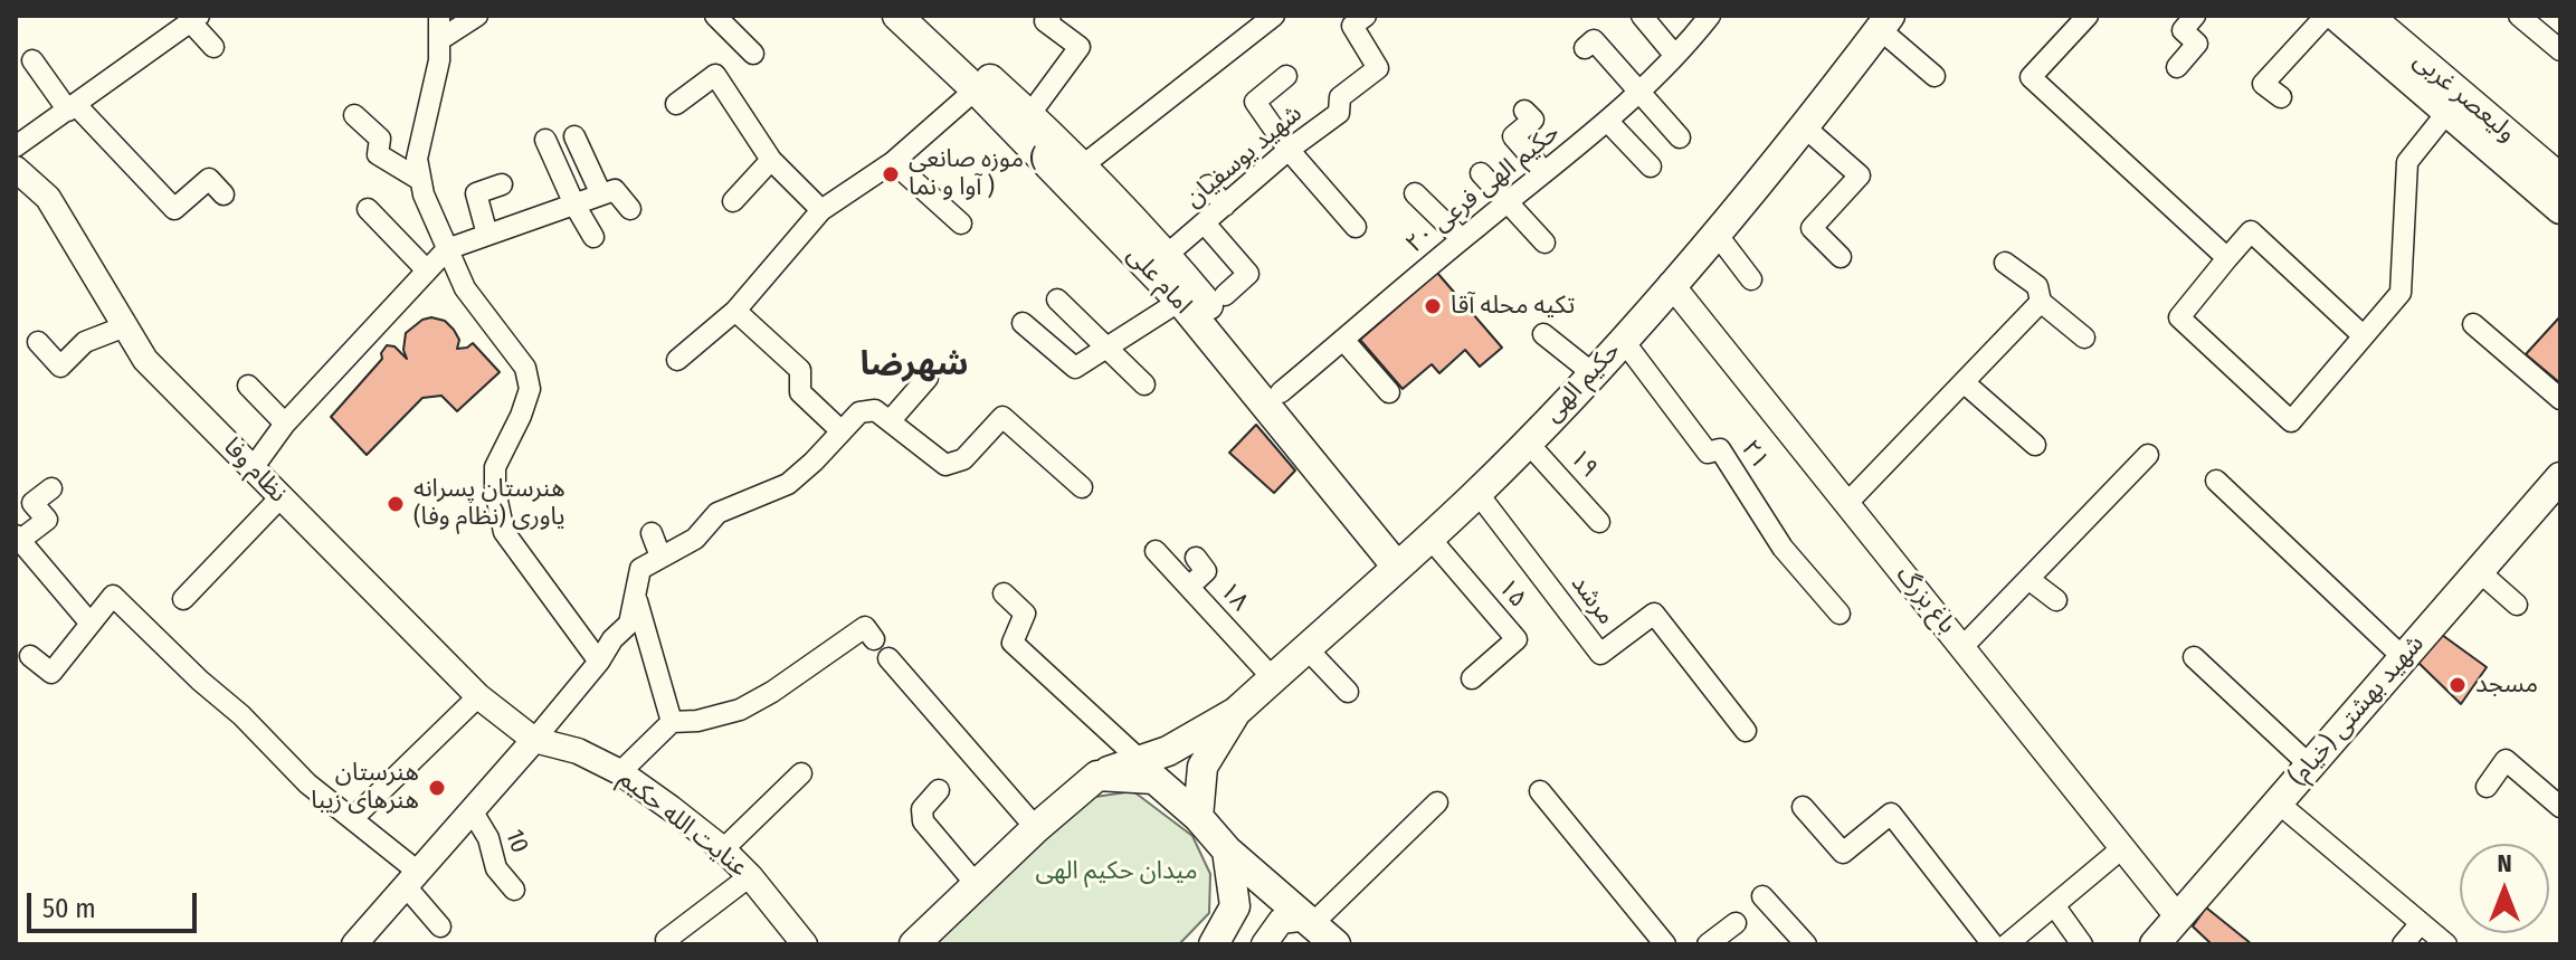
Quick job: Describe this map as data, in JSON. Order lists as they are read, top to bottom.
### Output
{
  "streets": {
    "main road": [
      "ولیعصر غربی",
      "امام علی",
      "حکیم الهی",
      "شهید بهشتی (خیام)"
    ],
    "street": [
      "شهید یوسفیان",
      "حکیم الهی فرعی ۲۰",
      "۲۱",
      "۱۹",
      "نظام وفا",
      "۱۵",
      "۱۸",
      "مرشد",
      "باغ بزرگ",
      "عنایت الله حکیم",
      "10"
    ]
  },
  "crossings": [
    ["امام علی", "حکیم الهی"],
    ["امام علی", "۱۵"],
    ["حکیم الهی", "۲۱"],
    ["حکیم الهی", "۱۹"],
    ["حکیم الهی", "۱۵"],
    ["حکیم الهی", "۱۸"],
    ["حکیم الهی", "مرشد"],
    ["حکیم الهی", "باغ بزرگ"],
    ["نظام وفا", "عنایت الله حکیم"],
    ["باغ بزرگ", "شهید بهشتی (خیام)"]
  ],
  "districts": ["شهرضا"],
  "parks": ["میدان حکیم الهی"],
  "places": [
    "موزه صانعی ( آوا و نما )",
    "تکیه محله آقا",
    "هنرستان پسرانه یاوری (نظام وفا)",
    "مسجد",
    "هنرستان هنرهای زیبا"
  ],
  "scale_bar": "50 m",
  "north": "top"
}
